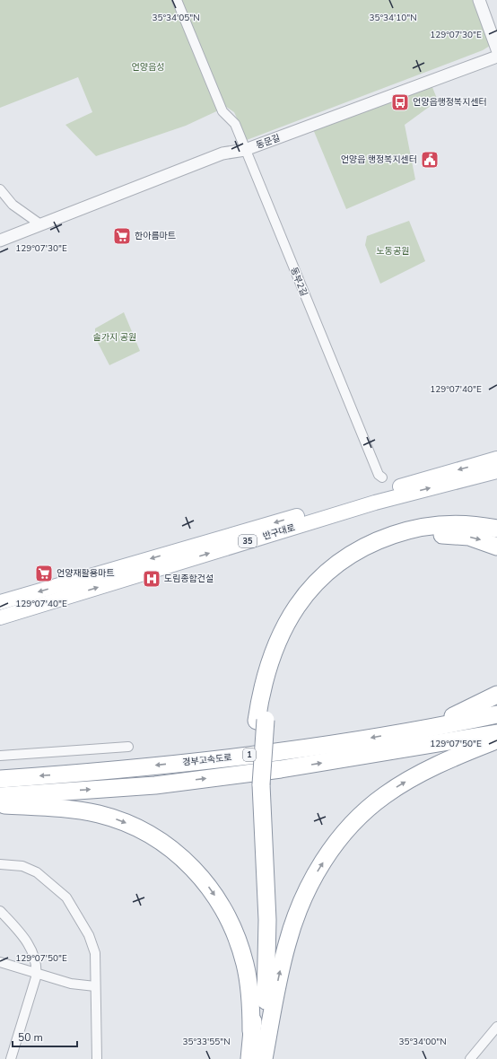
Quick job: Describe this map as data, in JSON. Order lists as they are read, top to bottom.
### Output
{
  "streets": {
    "highway": ["1", "경부고속도로"],
    "main road": ["반구대로", "35"],
    "street": ["동문길", "동부2길"]
  },
  "crossings": [
    ["동문길", "동부2길"]
  ],
  "parks": ["언양읍성", "노동공원", "솔가지 공원"],
  "places": {
    "bus stop": ["언양읍행정복지센터"],
    "public building": ["언양읍 행정복지센터"],
    "supermarket": ["한아름마트", "언양재활용마트"],
    "hospital": ["도림종합건설"]
  },
  "scale_bar": "50 m",
  "coordinates": [
    "35°34'05\"N",
    "35°34'10\"N",
    "129°07'30\"E",
    "129°07'40\"E",
    "129°07'50\"E",
    "35°33'55\"N",
    "35°34'00\"N"
  ]
}
